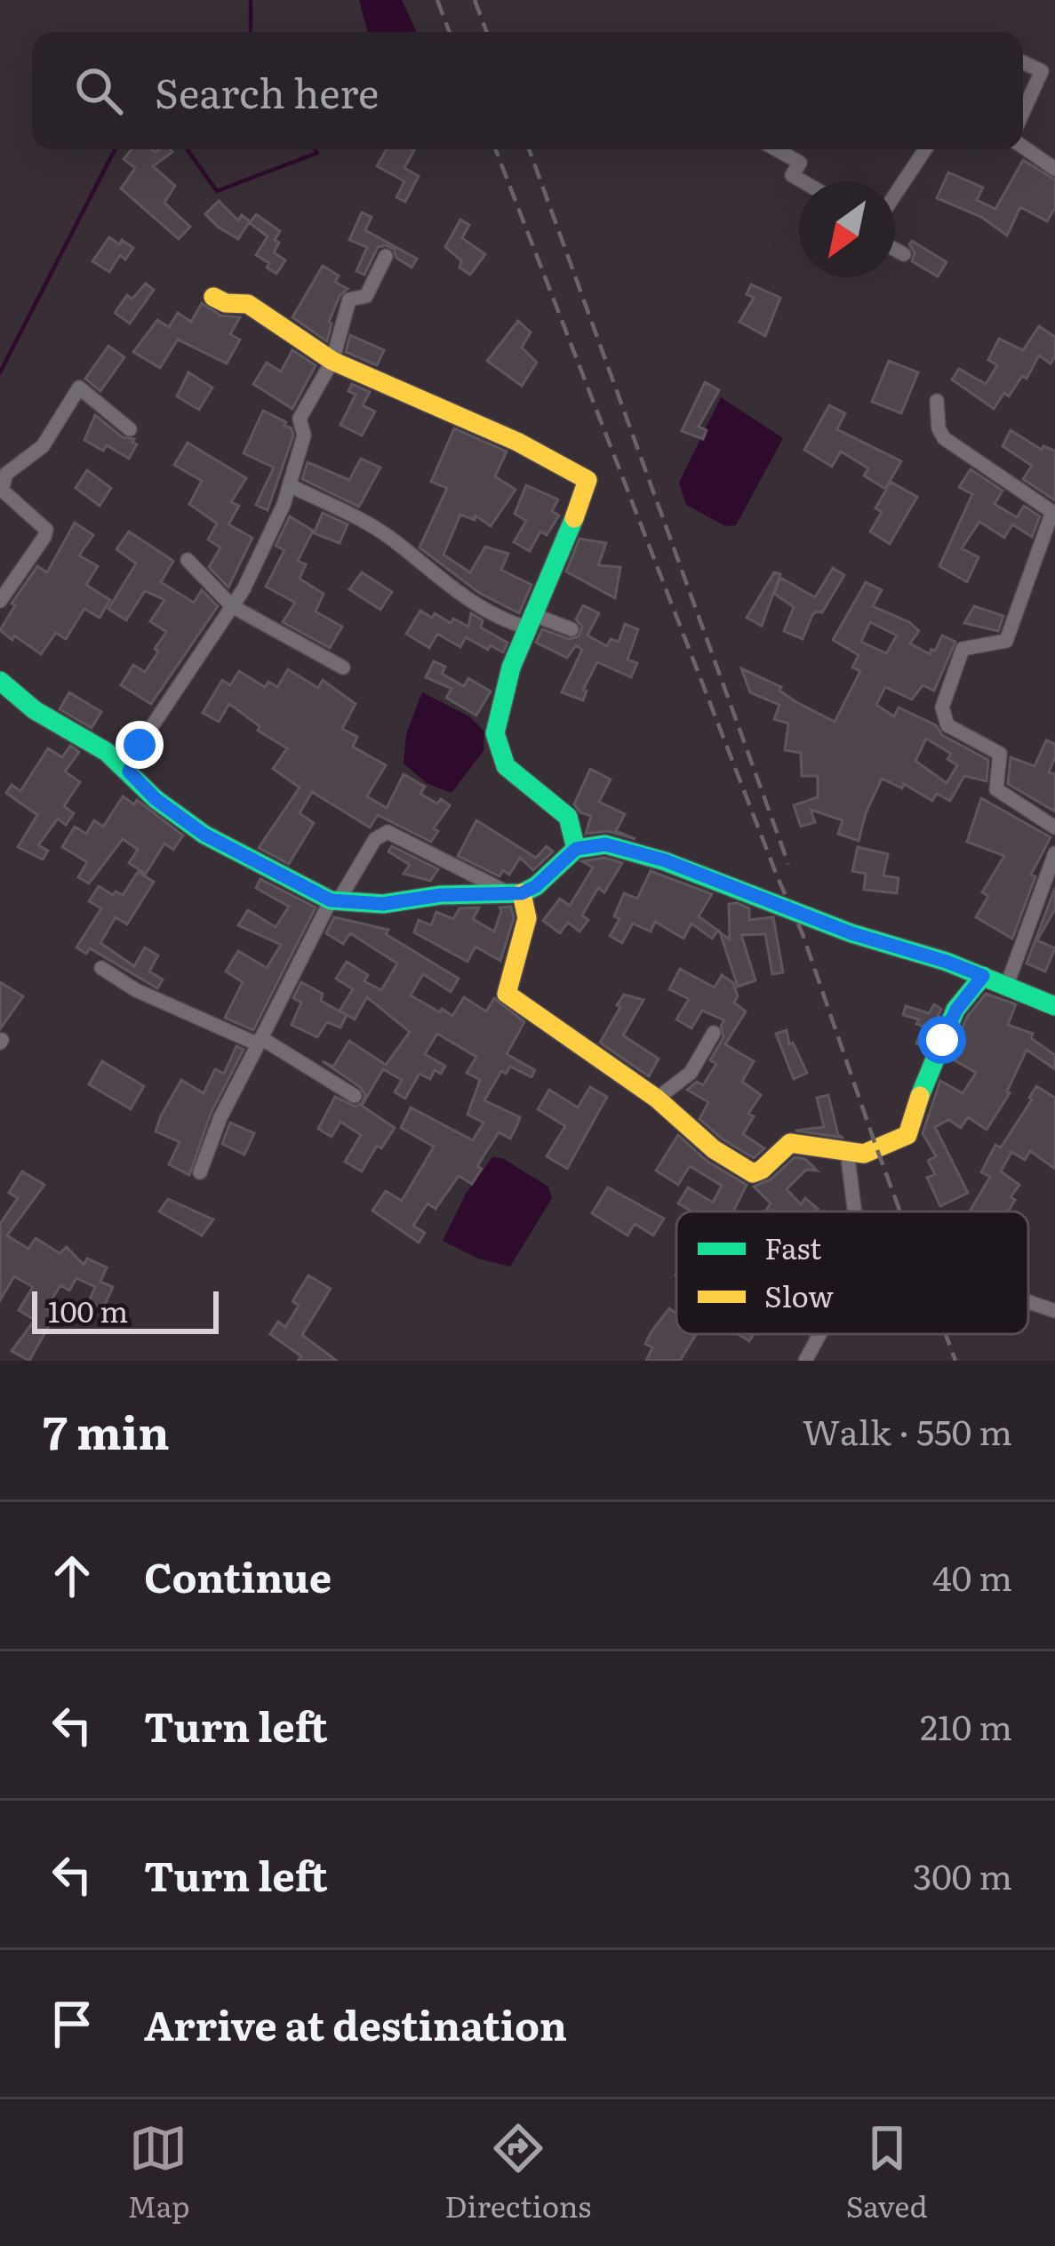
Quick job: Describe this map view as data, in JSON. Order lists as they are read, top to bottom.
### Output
{
  "legend": ["Fast", "Slow"],
  "scale_bar": "100 m",
  "north": "bottom left",
  "page": {
    "search": "Search here",
    "scale": "100 m",
    "heading": ["7 min", "Walk · 550 m"],
    "list": [
      ["Continue", "40 m"],
      ["Turn left", "210 m"],
      ["Turn left", "300 m"],
      "Arrive at destination"
    ],
    "nav": ["Map", "Directions", "Saved"]
  }
}
